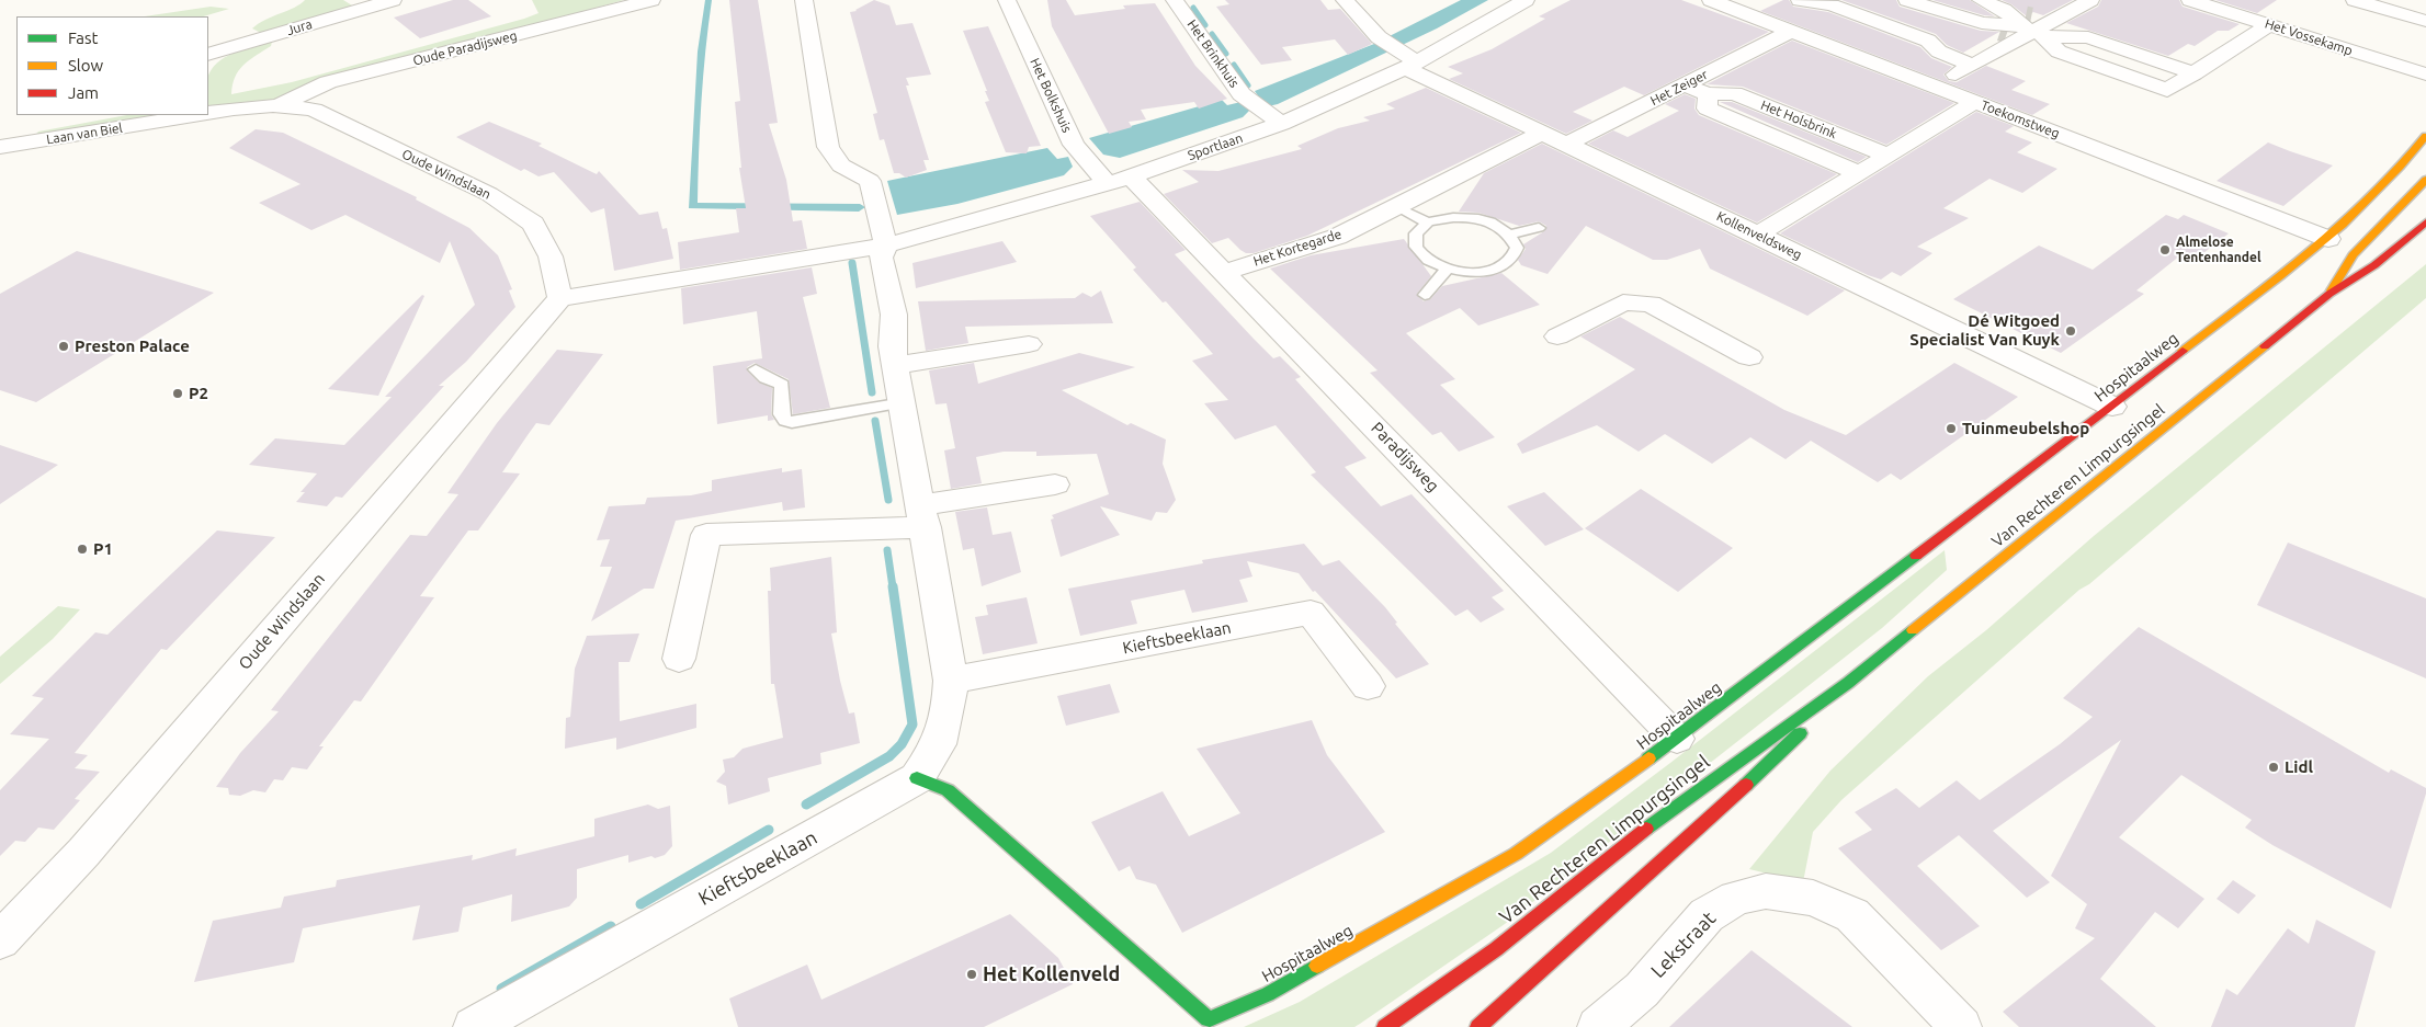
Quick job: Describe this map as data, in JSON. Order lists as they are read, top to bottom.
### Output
{
  "streets": {
    "main road": ["Hospitaalweg", "Van Rechteren Limpurgsingel"],
    "street": [
      "Jura",
      "Het Vossekamp",
      "Oude Paradijsweg",
      "Het Brinkhuis",
      "Het Zeiger",
      "Het Bolkshuis",
      "Het Holsbrink",
      "Toekomstweg",
      "Laan van Biel",
      "Sportlaan",
      "Oude Windslaan",
      "Kollenveldsweg",
      "Het Kortegarde",
      "Paradijsweg",
      "Kieftsbeeklaan",
      "Lekstraat"
    ]
  },
  "crossings": [
    ["Oude Paradijsweg", "Oude Windslaan"],
    ["Het Brinkhuis", "Sportlaan"],
    ["Het Zeiger", "Het Holsbrink"],
    ["Het Zeiger", "Toekomstweg"],
    ["Het Zeiger", "Kollenveldsweg"],
    ["Het Bolkshuis", "Sportlaan"],
    ["Het Bolkshuis", "Paradijsweg"],
    ["Toekomstweg", "Hospitaalweg"],
    ["Sportlaan", "Kollenveldsweg"],
    ["Sportlaan", "Paradijsweg"],
    ["Sportlaan", "Kieftsbeeklaan"],
    ["Kollenveldsweg", "Het Kortegarde"],
    ["Kollenveldsweg", "Hospitaalweg"],
    ["Het Kortegarde", "Paradijsweg"],
    ["Hospitaalweg", "Paradijsweg"],
    ["Hospitaalweg", "Kieftsbeeklaan"]
  ],
  "places": [
    "Almelose Tentenhandel",
    "Dé Witgoed Specialist Van Kuyk",
    "Preston Palace",
    "P2",
    "Tuinmeubelshop",
    "P1",
    "Lidl",
    "Het Kollenveld"
  ],
  "legend": ["Fast", "Slow", "Jam"]
}
